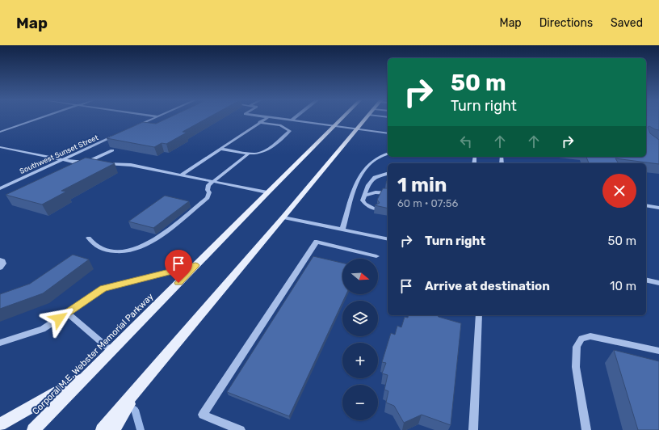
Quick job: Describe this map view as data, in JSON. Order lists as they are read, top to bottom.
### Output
{
  "streets": {
    "main road": ["Corporal M.E. Webster Memorial Parkway"],
    "street": ["Southwest Sunset Street"]
  },
  "north": "right",
  "page": {
    "header": "Map",
    "nav": ["Map", "Directions", "Saved"],
    "turn": ["50 m", "Turn right"],
    "heading": ["1 min", "60 m · 07:56"],
    "list": [
      {
        "name": "Turn right",
        "value": "50 m"
      },
      {
        "name": "Arrive at destination",
        "value": "10 m"
      }
    ],
    "map_buttons": ["+", "−"]
  }
}
